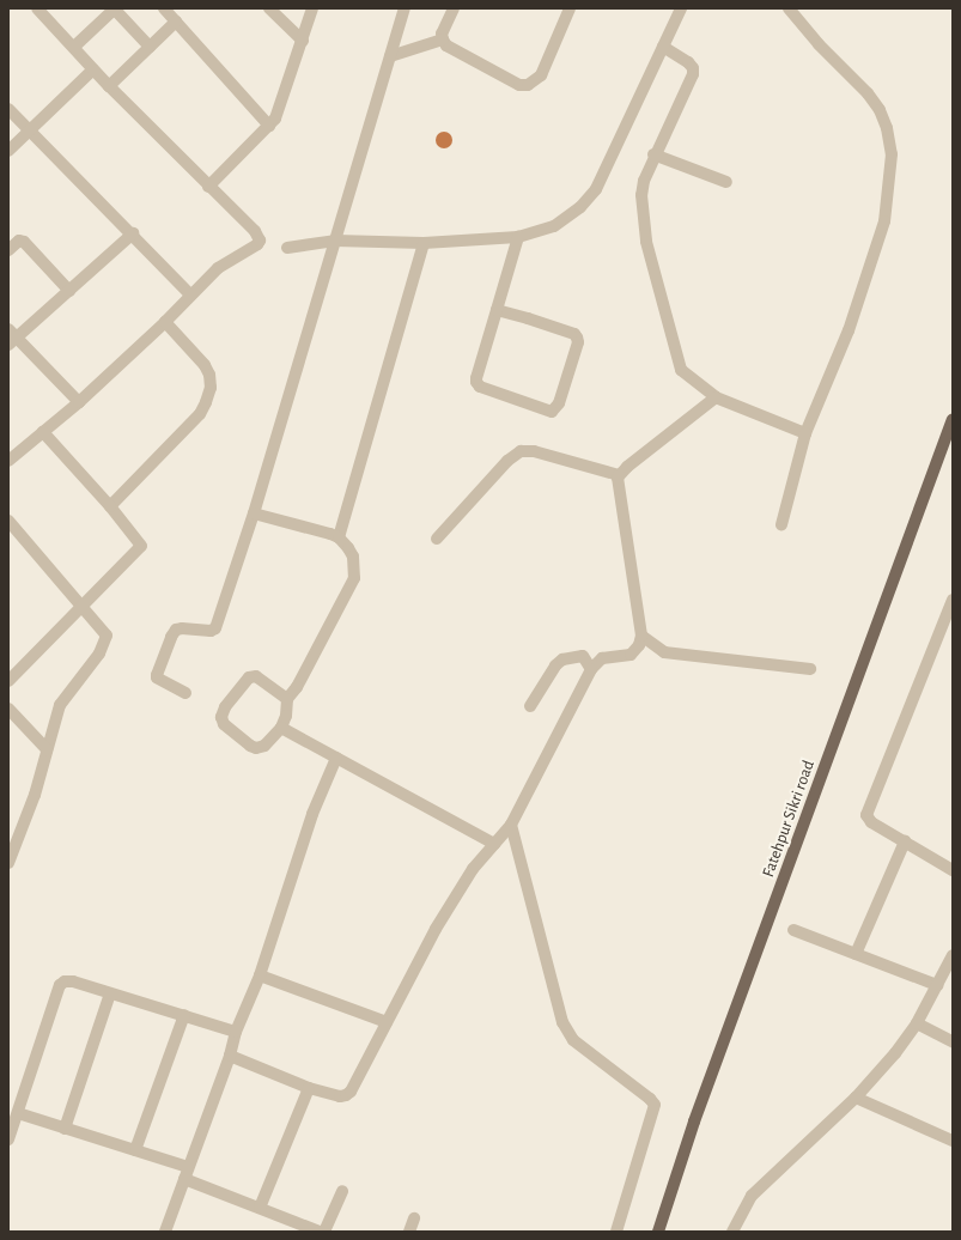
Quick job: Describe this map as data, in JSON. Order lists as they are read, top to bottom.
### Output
{
  "streets": {
    "main road": ["Fatehpur Sikri road"]
  }
}
